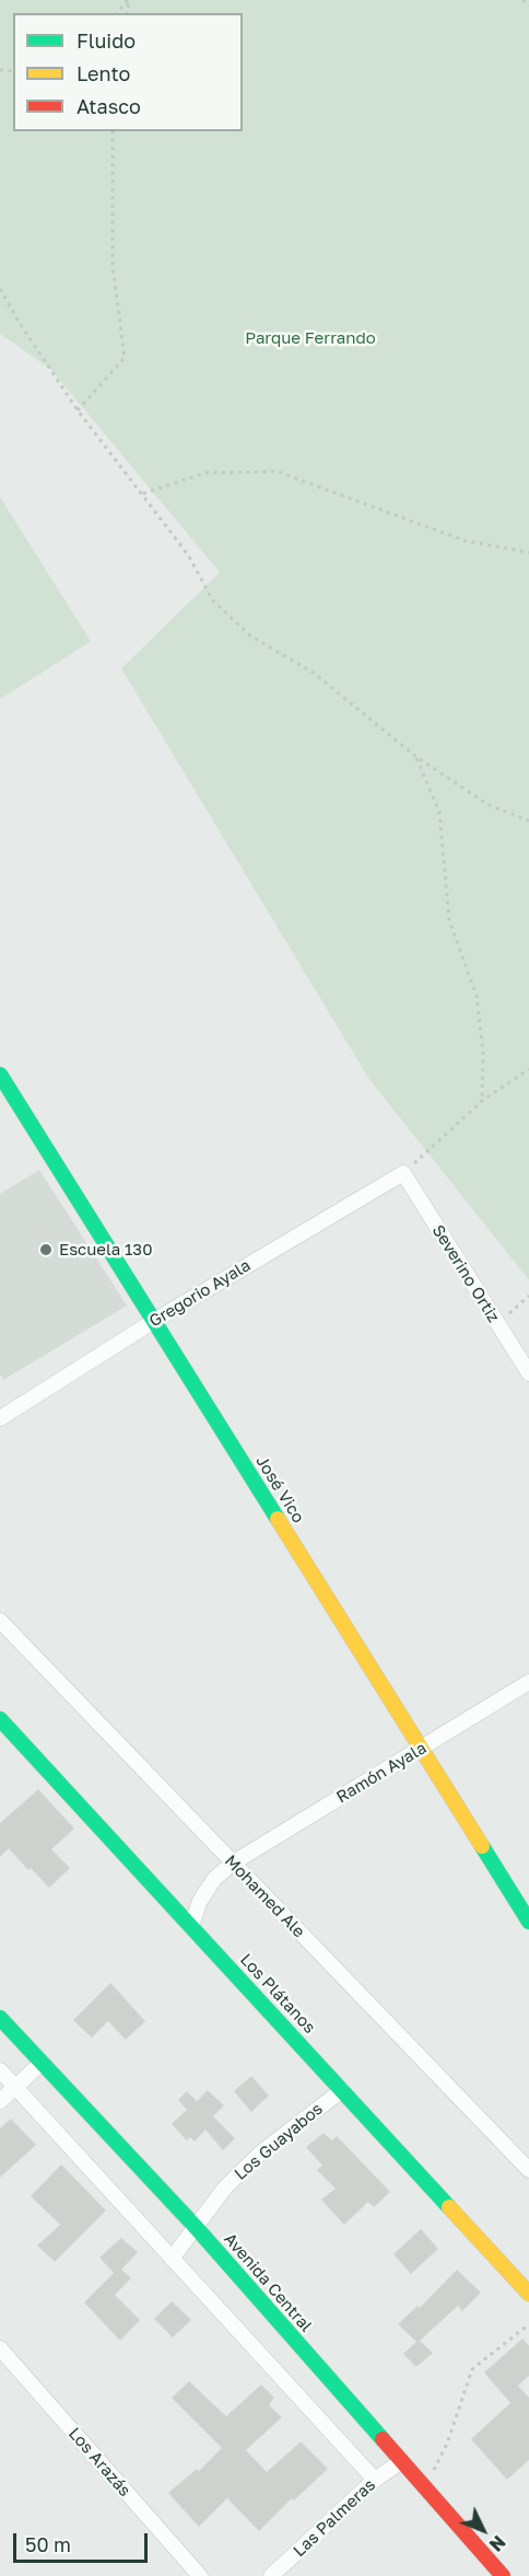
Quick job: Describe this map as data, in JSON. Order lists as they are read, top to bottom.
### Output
{
  "streets": {
    "street": [
      "Severino Ortiz",
      "Gregorio Ayala",
      "José Vico",
      "Ramón Ayala",
      "Mohamed Ale",
      "Los Plátanos",
      "Los Guayabos",
      "Avenida Central",
      "Los Arazás",
      "Las Palmeras"
    ]
  },
  "crossings": [
    ["Severino Ortiz", "Gregorio Ayala"],
    ["Gregorio Ayala", "José Vico"],
    ["José Vico", "Ramón Ayala"],
    ["Ramón Ayala", "Mohamed Ale"],
    ["Ramón Ayala", "Los Plátanos"],
    ["Los Plátanos", "Los Guayabos"],
    ["Los Guayabos", "Avenida Central"],
    ["Avenida Central", "Las Palmeras"]
  ],
  "parks": ["Parque Ferrando"],
  "places": ["Escuela 130"],
  "legend": ["Fluido", "Lento", "Atasco"],
  "scale_bar": "50 m",
  "north": "bottom right"
}
